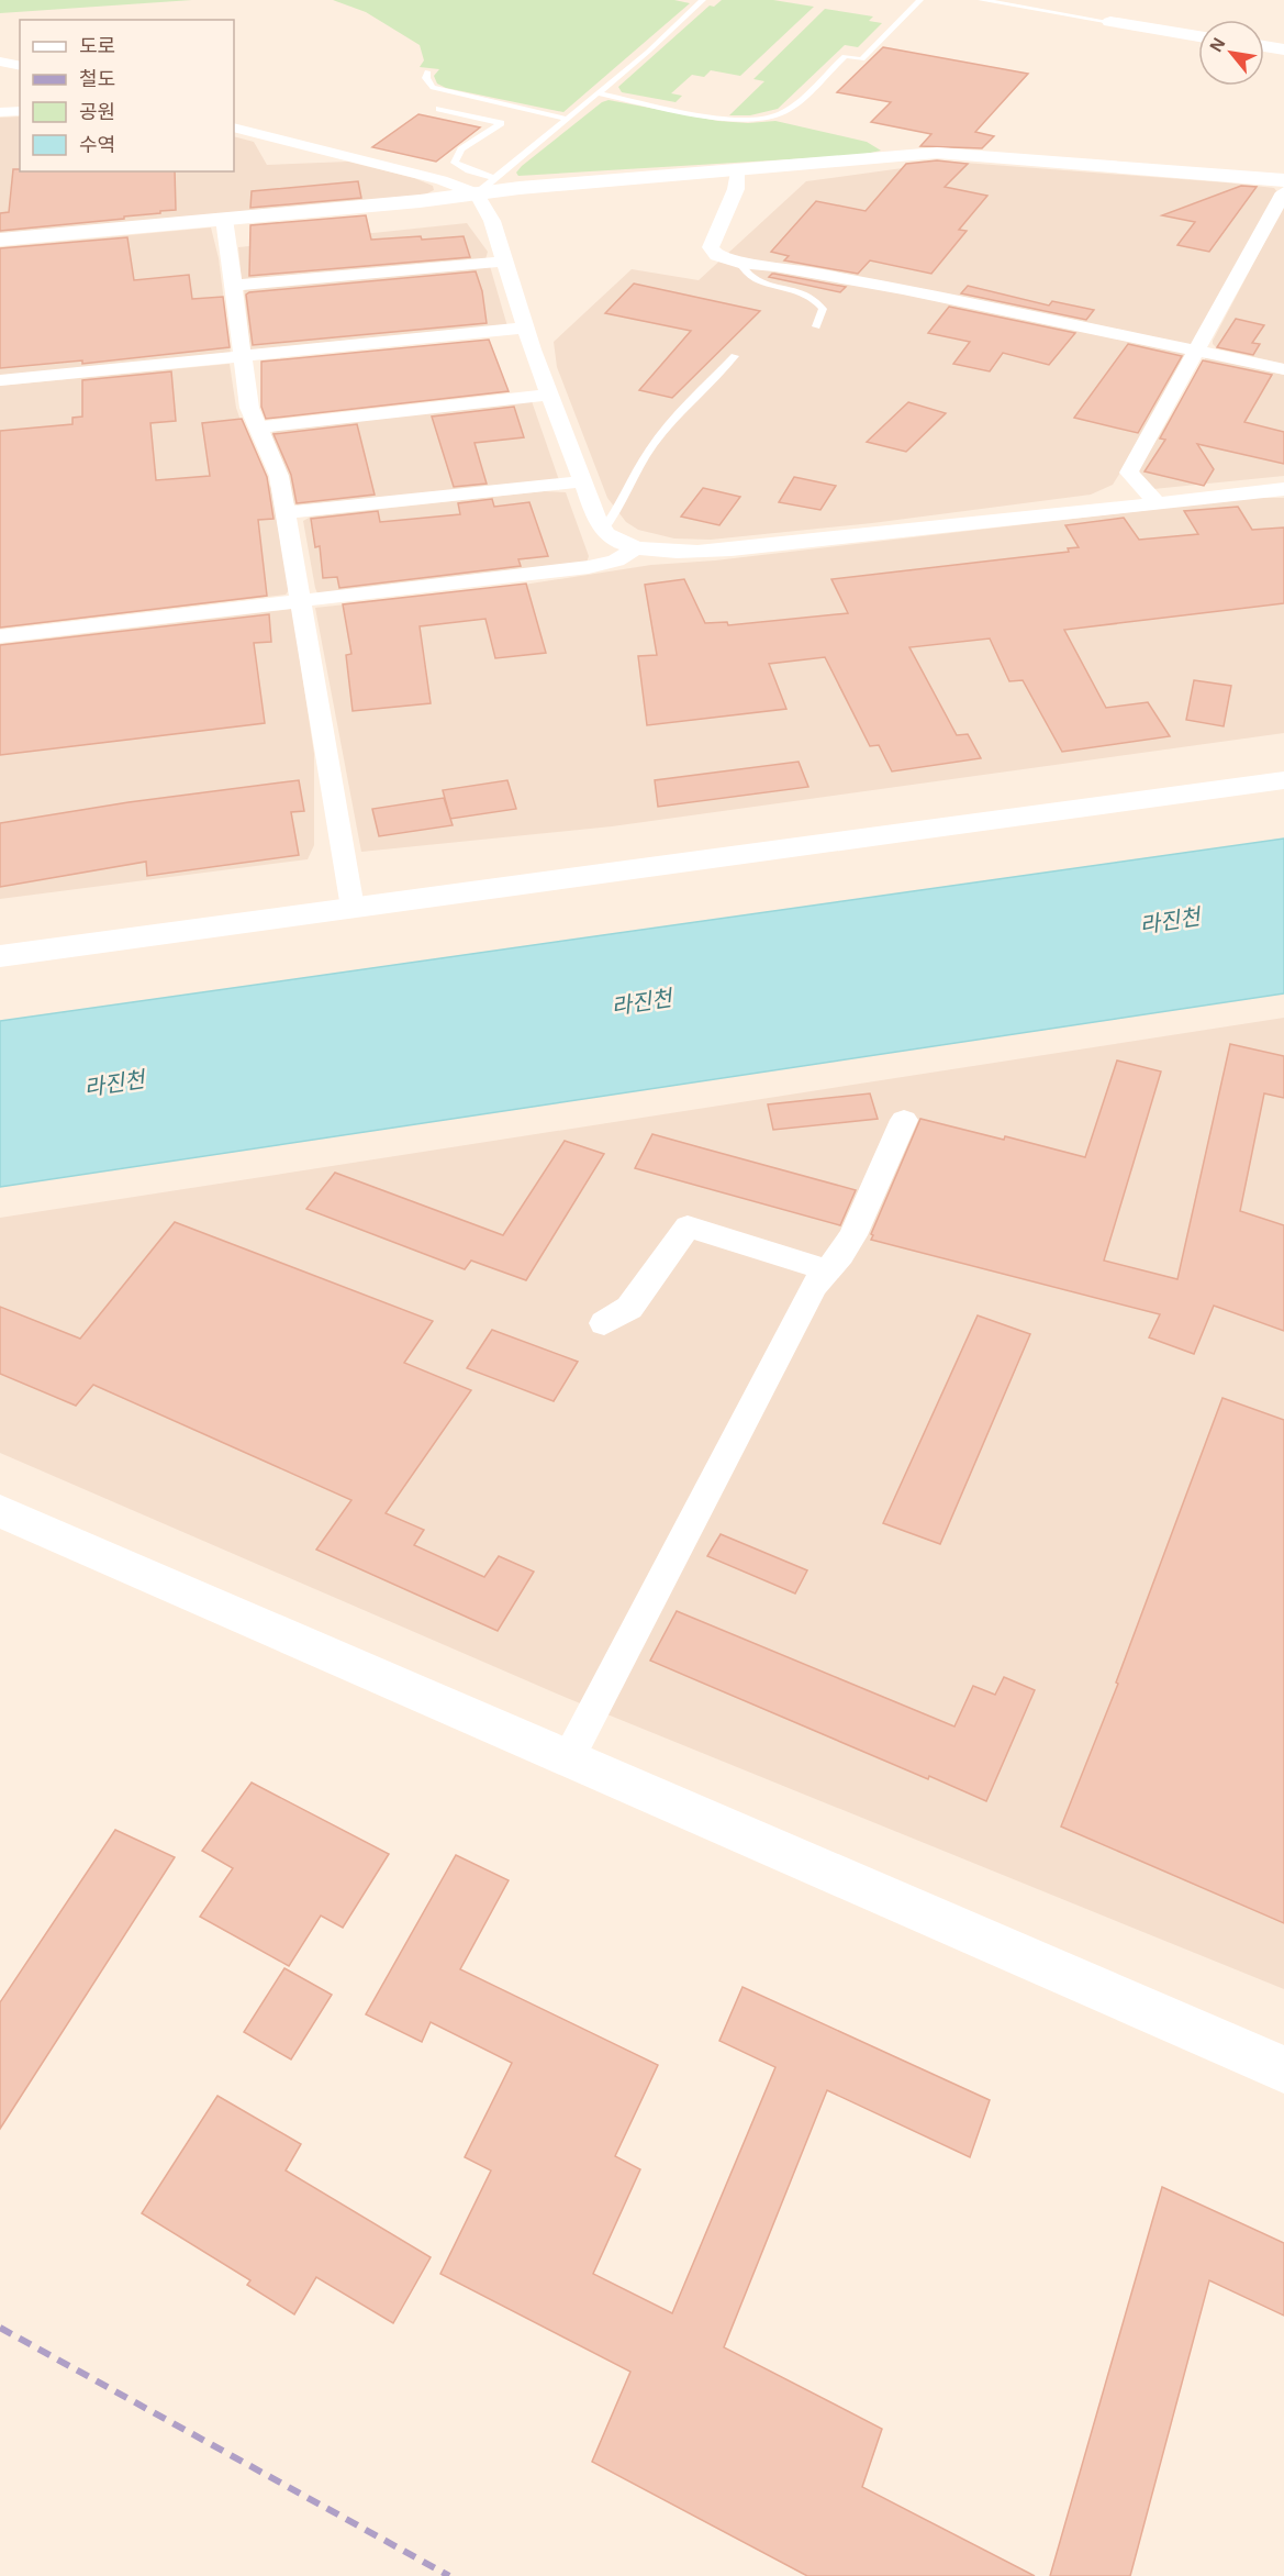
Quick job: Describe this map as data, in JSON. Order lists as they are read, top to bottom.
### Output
{
  "water": ["라진천"],
  "legend": [
    "도로",
    "철도",
    "공원",
    "수역"
  ],
  "north": "top left"
}
